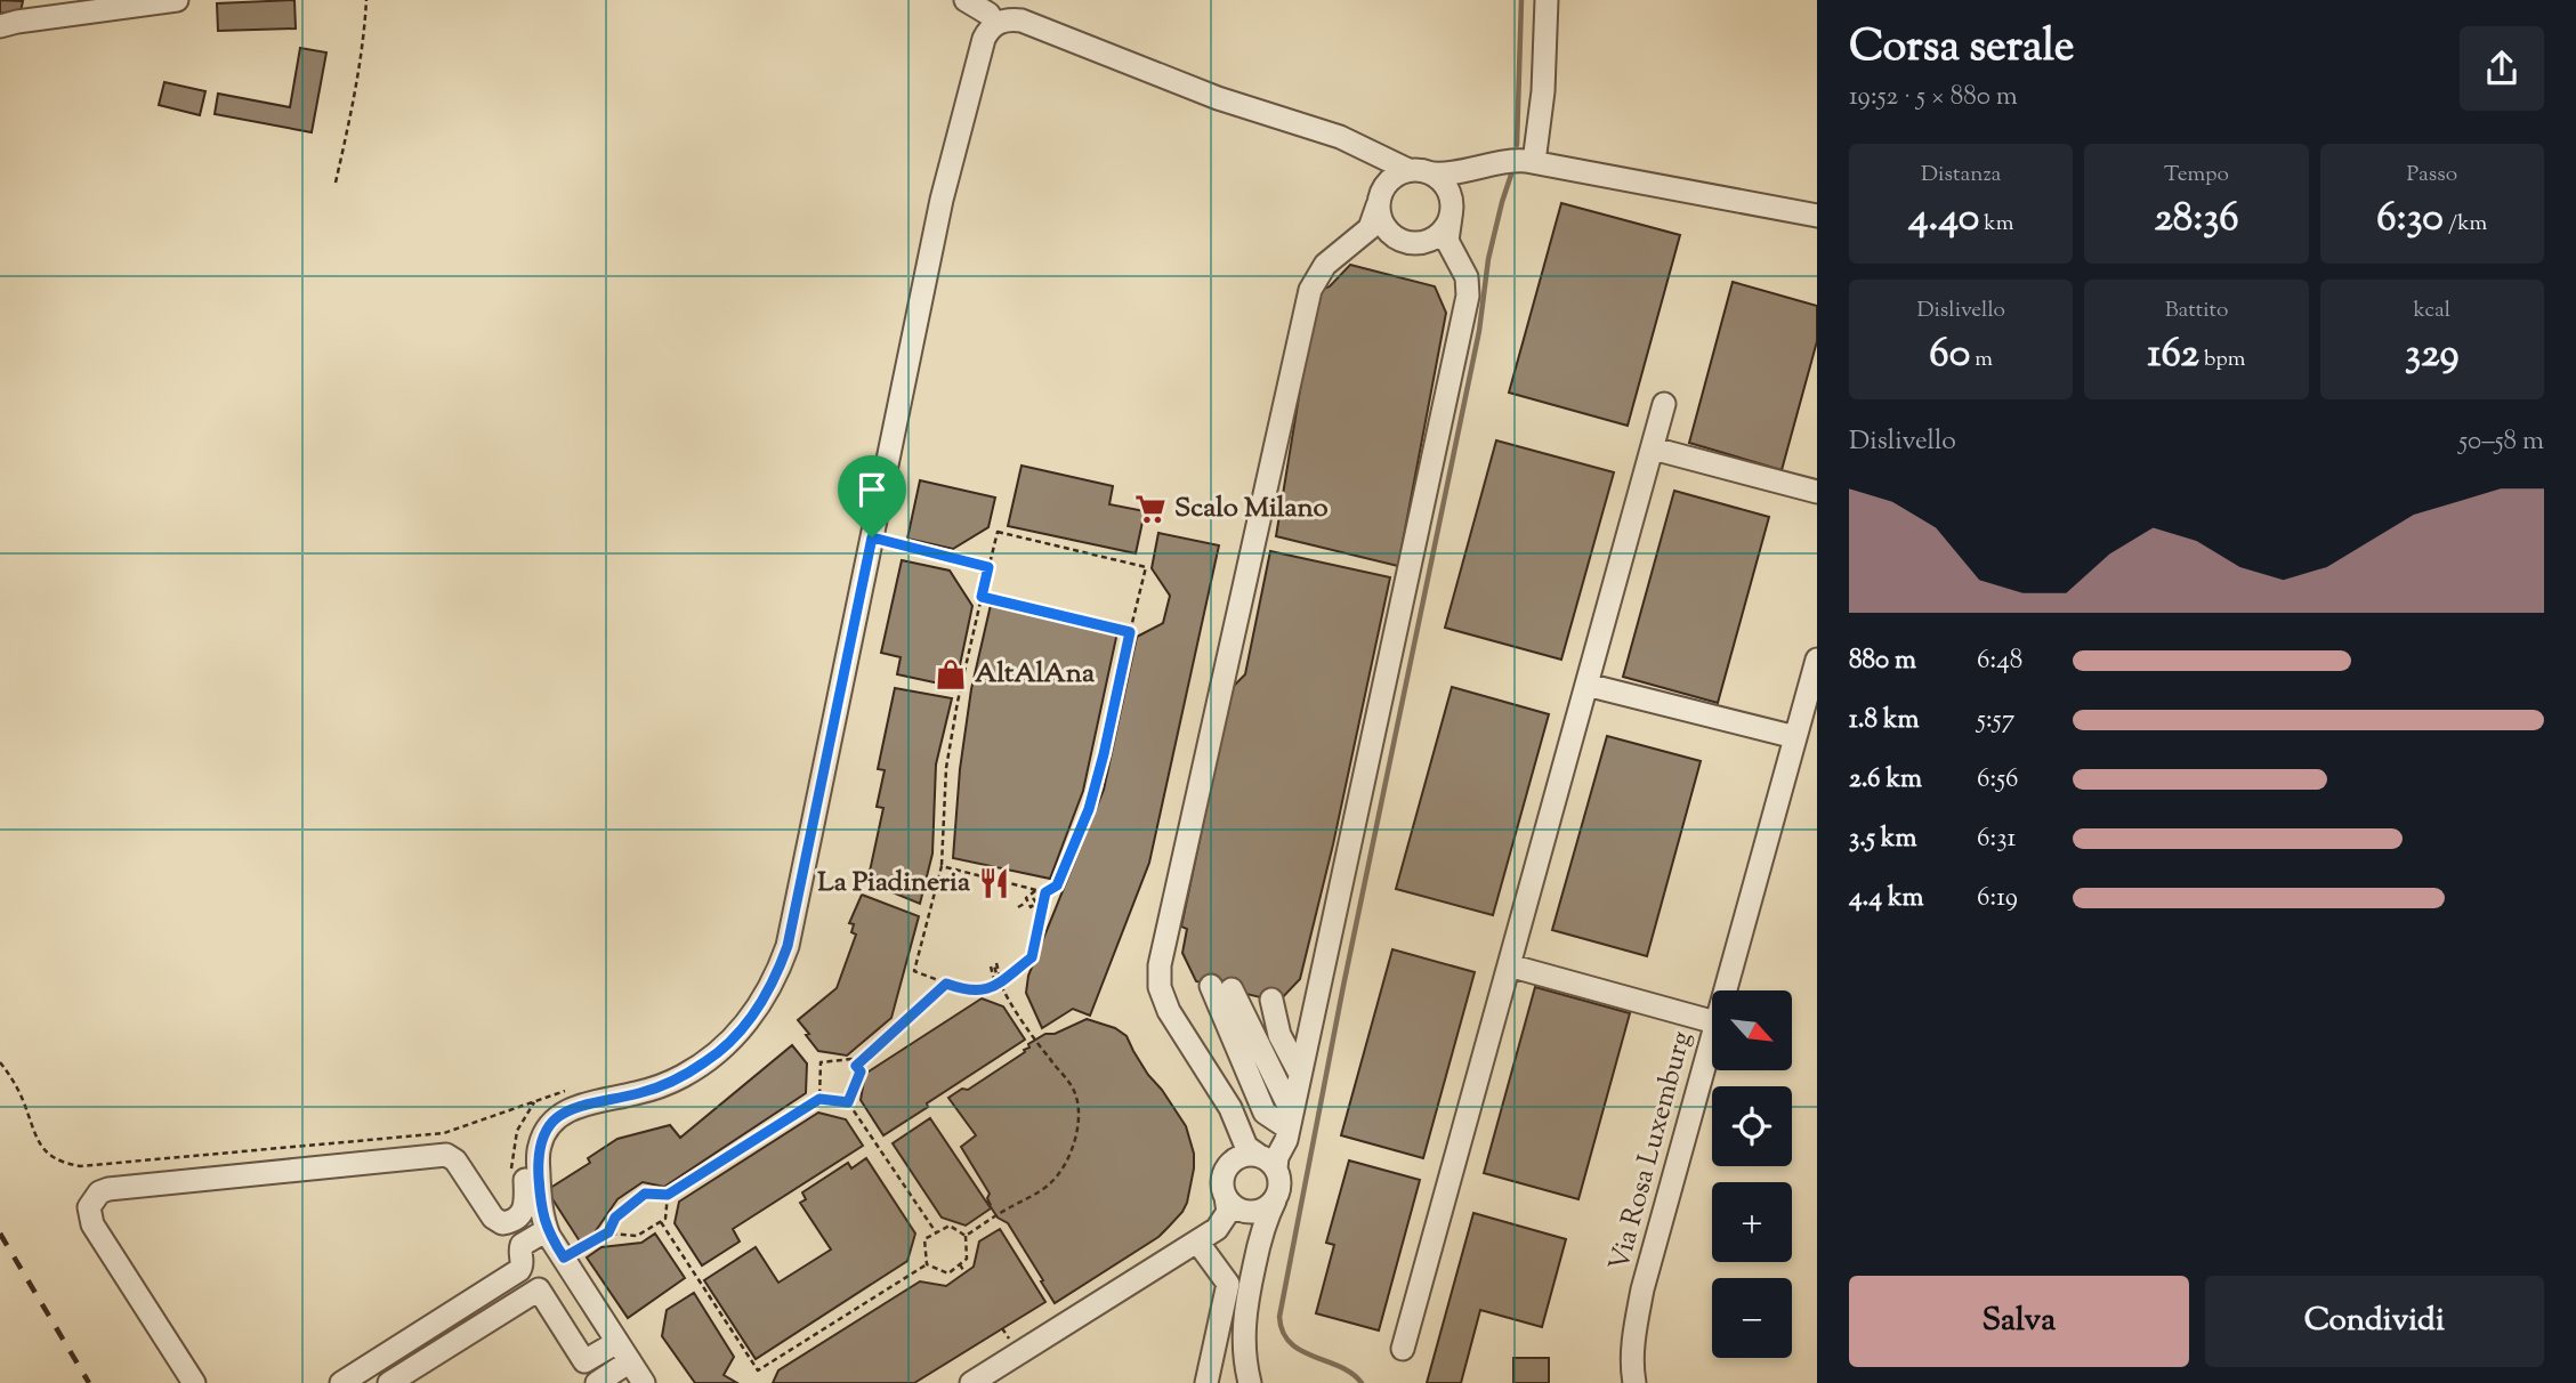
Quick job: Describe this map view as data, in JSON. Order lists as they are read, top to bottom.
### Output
{
  "streets": {
    "street": ["Via Rosa Luxemburg"]
  },
  "places": {
    "supermarket": ["Scalo Milano"],
    "shop": ["AltAlAna"],
    "restaurant": ["La Piadineria"]
  },
  "north": "bottom right",
  "page": {
    "heading": ["Corsa serale", "19:52 · 5 × 880 m"],
    "stats": [
      ["Distanza", "4.40 km"],
      ["Tempo", "28:36"],
      ["Passo", "6:30 /km"],
      ["Dislivello", "60 m"],
      ["Battito", "162 bpm"],
      ["kcal", "329"]
    ],
    "chart": ["Dislivello", "50–58 m"],
    "list": [
      {
        "name": "880 m",
        "note": "6:48"
      },
      {
        "name": "1.8 km",
        "note": "5:57"
      },
      {
        "name": "2.6 km",
        "note": "6:56"
      },
      {
        "name": "3.5 km",
        "note": "6:31"
      },
      {
        "name": "4.4 km",
        "note": "6:19"
      }
    ],
    "map_buttons": ["+", "−"],
    "buttons": ["Salva", "Condividi"]
  }
}
